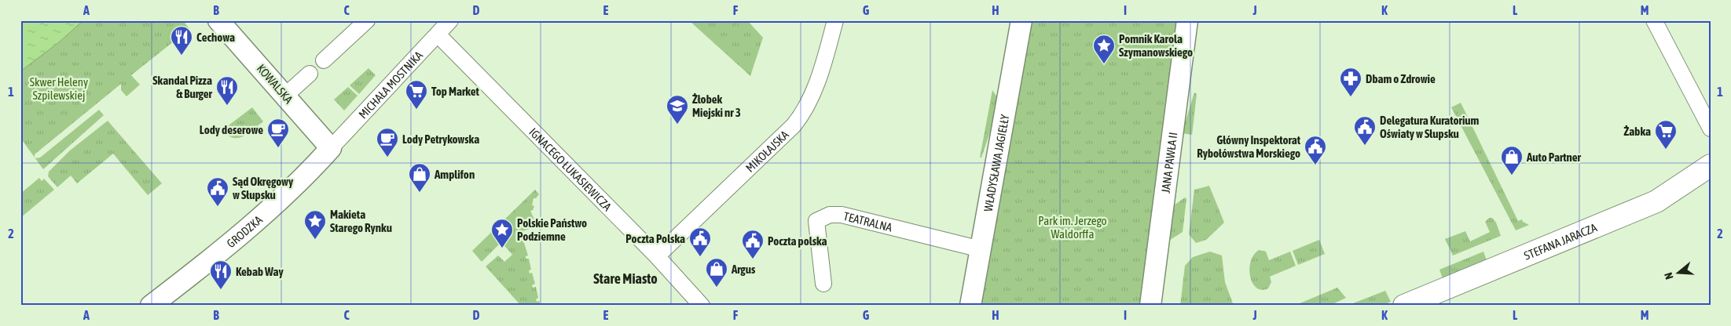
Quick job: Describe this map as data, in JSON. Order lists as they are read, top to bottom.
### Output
{
  "streets": {
    "main road": ["STEFANA JARACZA"],
    "street": [
      "KOWALSKA",
      "MICHAŁA MOSTNIKA",
      "MIKOŁAJSKA",
      "WŁADYSŁAWA JAGIEŁŁY",
      "JANA PAWŁA II",
      "IGNACEGO ŁUKASIEWICZA",
      "TEATRALNA",
      "GRODZKA"
    ]
  },
  "crossings": [
    ["KOWALSKA", "MICHAŁA MOSTNIKA"],
    ["KOWALSKA", "GRODZKA"],
    ["MICHAŁA MOSTNIKA", "IGNACEGO ŁUKASIEWICZA"],
    ["MICHAŁA MOSTNIKA", "GRODZKA"],
    ["MIKOŁAJSKA", "IGNACEGO ŁUKASIEWICZA"],
    ["WŁADYSŁAWA JAGIEŁŁY", "TEATRALNA"]
  ],
  "districts": ["Stare Miasto"],
  "parks": ["Skwer Heleny Szpilewskiej", "Park im. Jerzego Waldorffa"],
  "places": {
    "restaurant": ["Cechowa", "Skandal Pizza & Burger", "Kebab Way"],
    "place": ["Pomnik Karola Szymanowskiego", "Makieta Starego Rynku", "Polskie Państwo Podziemne"],
    "pharmacy": ["Dbam o Zdrowie"],
    "supermarket": ["Top Market", "Żabka"],
    "school or university": ["Żłobek Miejski nr 3"],
    "public building": [
      "Delegatura Kuratorium Oświaty w Słupsku",
      "Główny Inspektorat Rybołówstwa Morskiego",
      "Sąd Okręgowy w Słupsku",
      "Poczta Polska",
      "Poczta polska"
    ],
    "cafe": ["Lody deserowe", "Lody Petrykowska"],
    "shop": ["Auto Partner", "Amplifon", "Argus"]
  },
  "north": "left",
  "grid": {
    "columns": [
      "A",
      "B",
      "C",
      "D",
      "E",
      "F",
      "G",
      "H",
      "I",
      "J",
      "K",
      "L",
      "M"
    ],
    "rows": ["1", "2"]
  }
}
